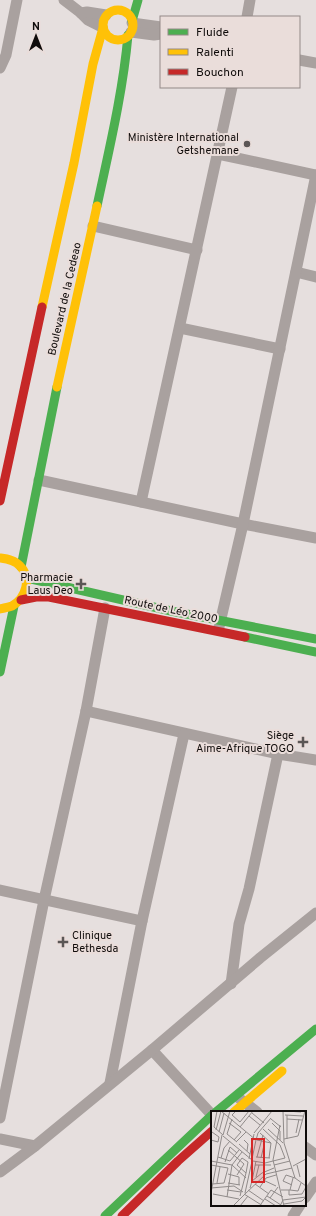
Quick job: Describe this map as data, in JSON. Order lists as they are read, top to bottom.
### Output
{
  "streets": {
    "main road": ["Boulevard de la Cedeao", "Route de Léo 2000"]
  },
  "places": {
    "other": ["Ministère International Getshemane"],
    "health": ["Pharmacie Laus Deo", "Siège Aime-Afrique TOGO", "Clinique Bethesda"]
  },
  "legend": ["Fluide", "Ralenti", "Bouchon"],
  "north": "top"
}
